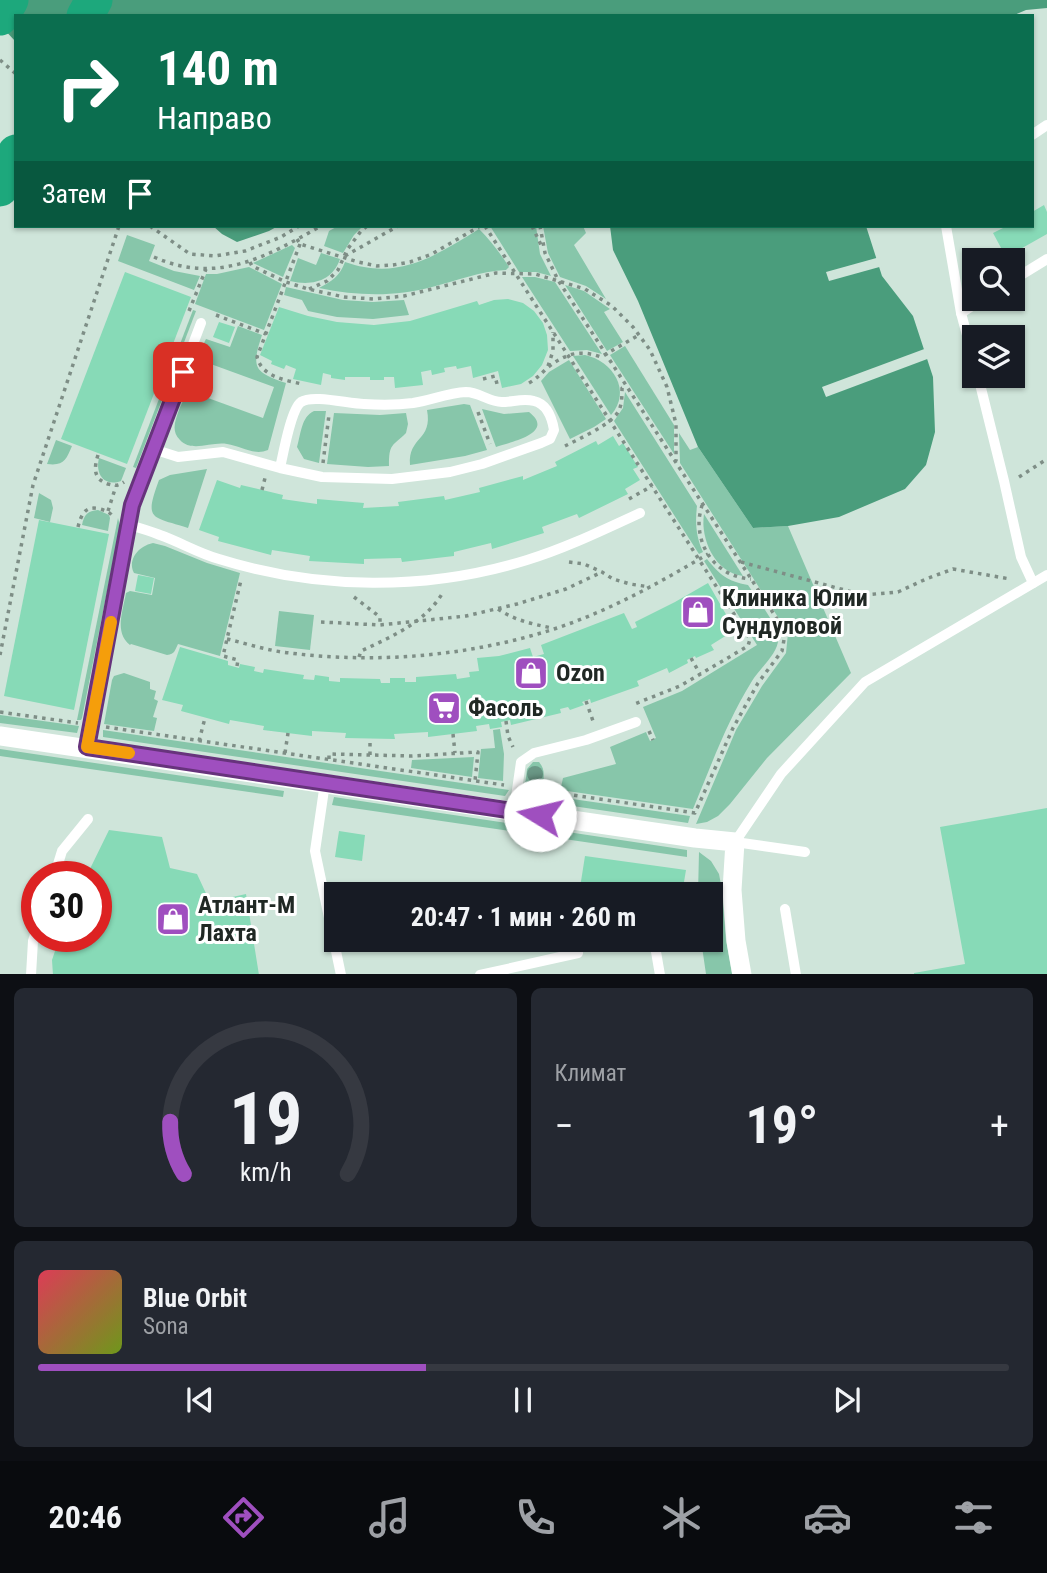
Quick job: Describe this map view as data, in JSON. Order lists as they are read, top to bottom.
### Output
{
  "places": {
    "shop": ["Клиника Юлии Сундуловой", "Ozon", "Атлант-М Лахта"],
    "supermarket": ["Фасоль"]
  },
  "page": {
    "turn": ["140 m", "Направо"],
    "then": "Затем",
    "limit": "30",
    "trip": "20:47 · 1 мин · 260 m",
    "tile": "Климат",
    "heat": ["−", "19°", "+"],
    "song": ["Blue Orbit", "Sona"],
    "tabs": "20:46",
    "gauge": ["19", "km/h"]
  }
}
